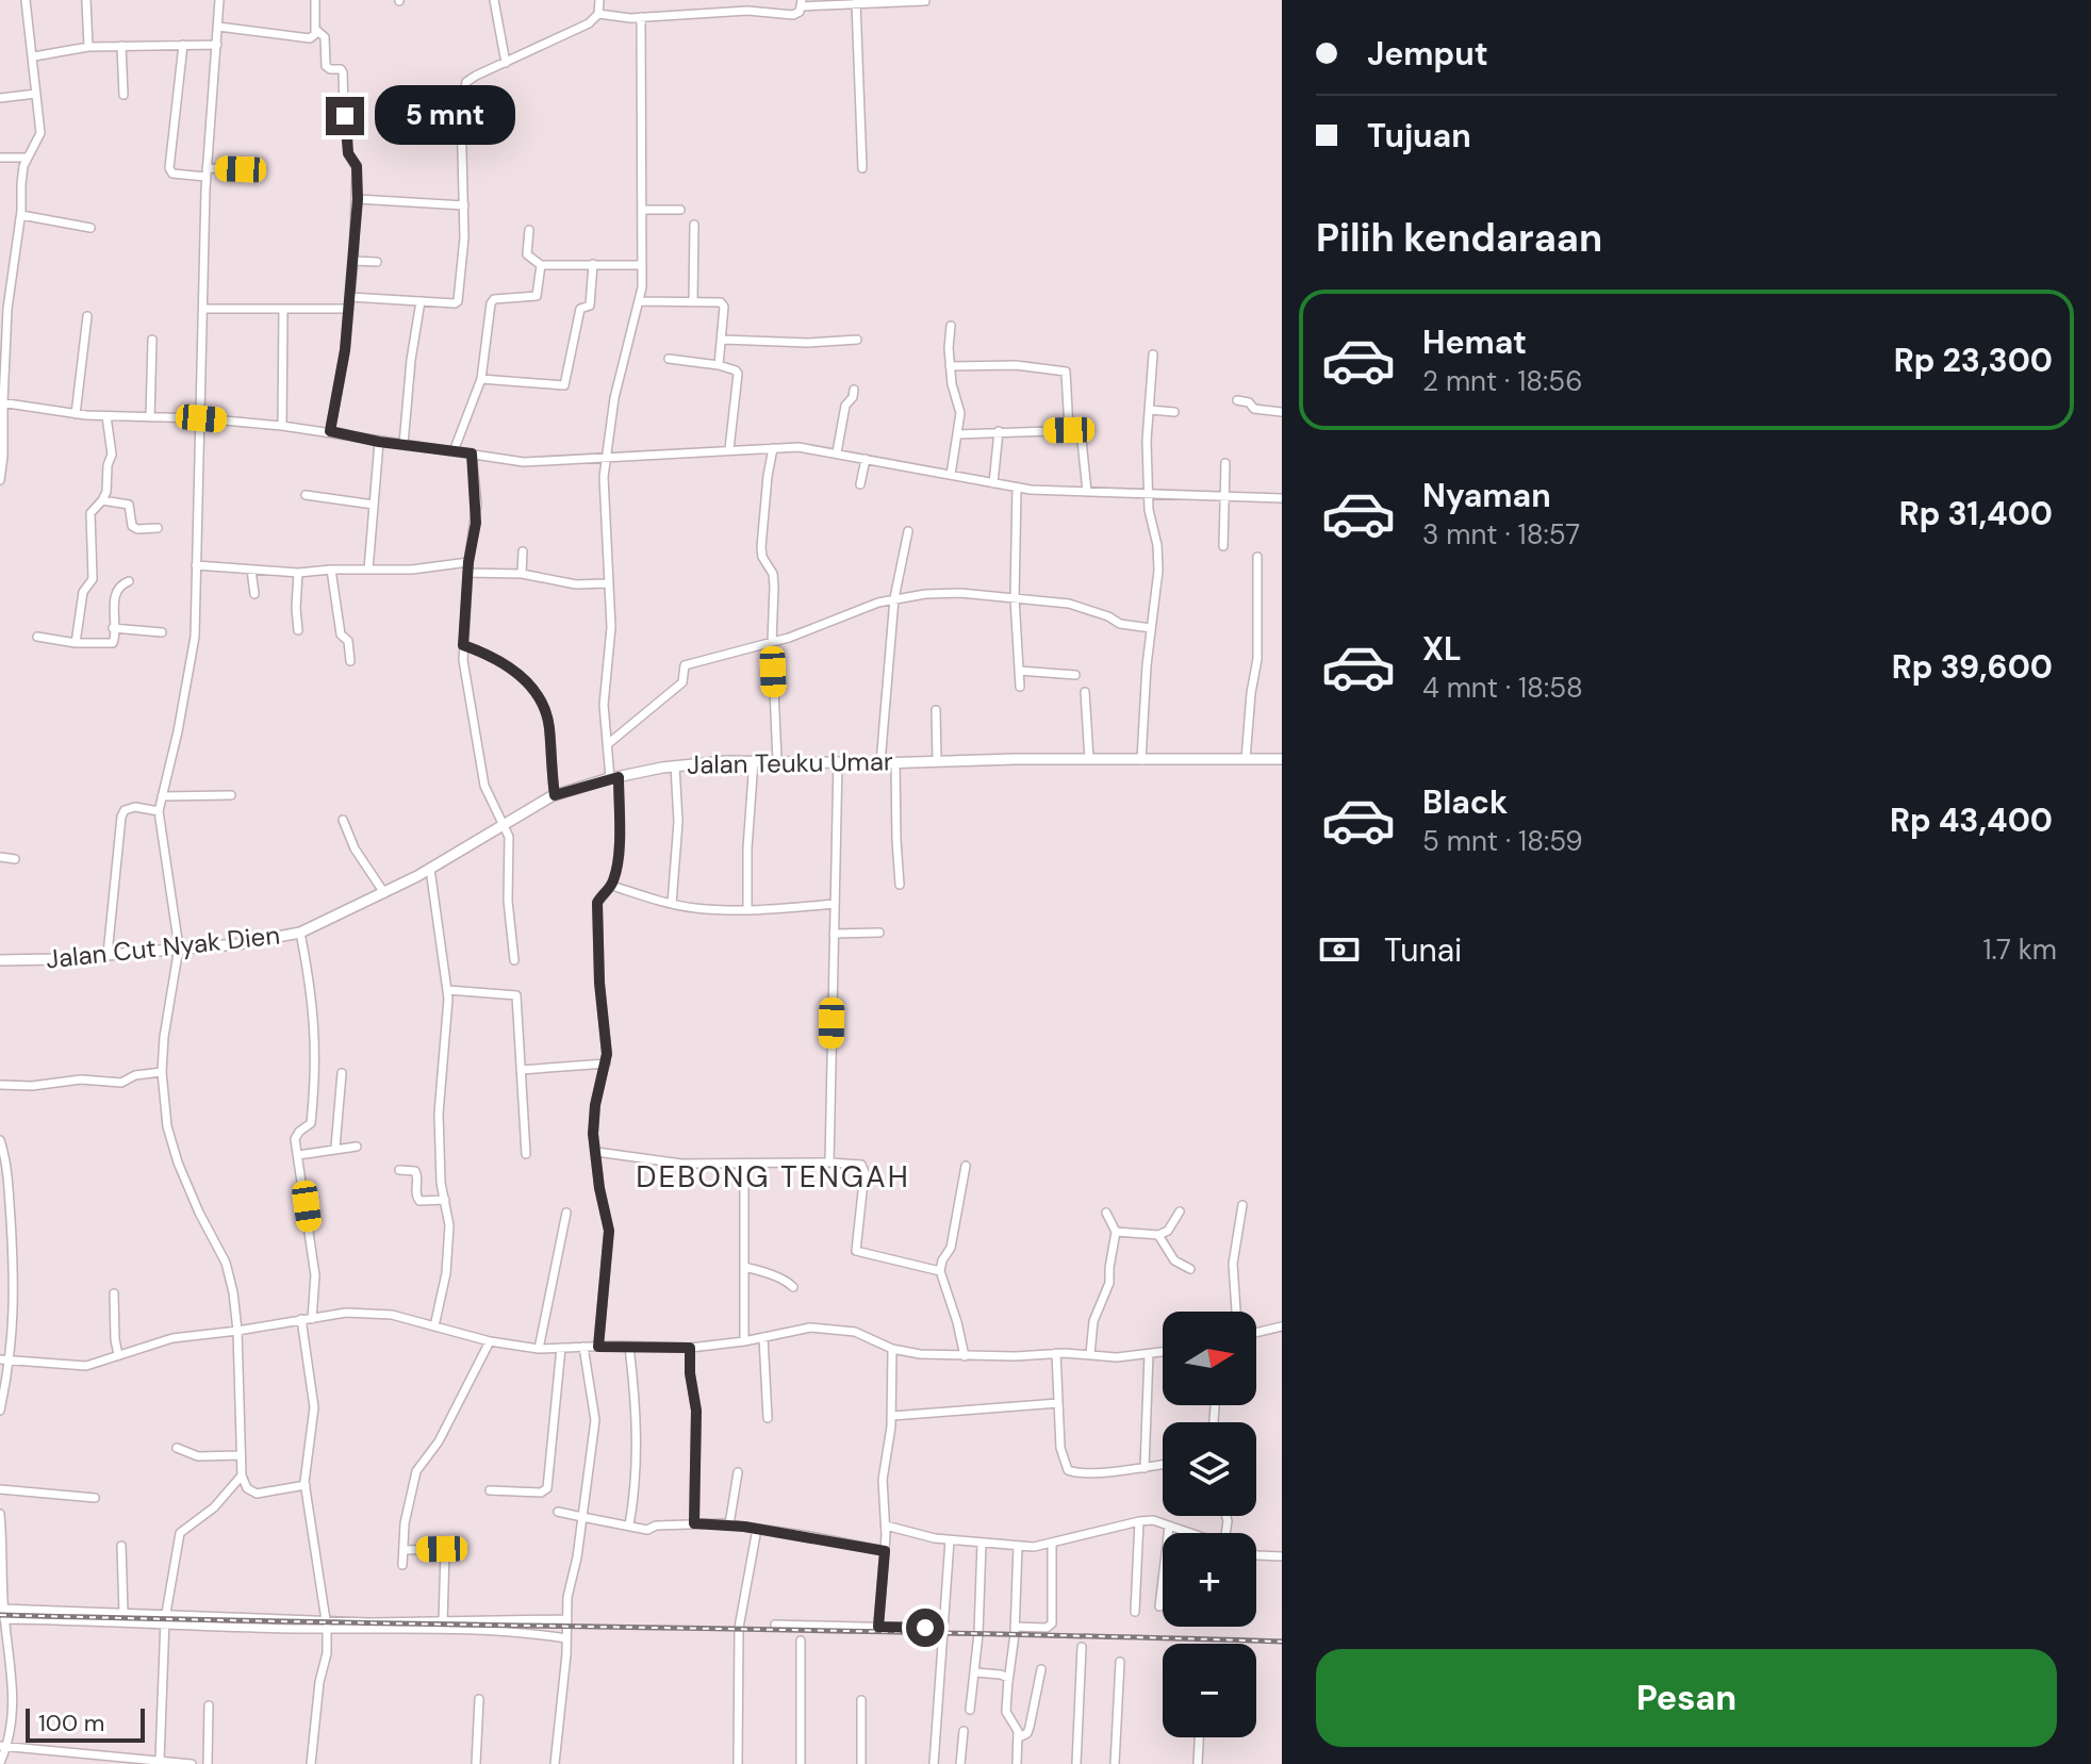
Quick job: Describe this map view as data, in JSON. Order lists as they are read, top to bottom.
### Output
{
  "streets": {
    "main road": ["Jalan Teuku Umar", "Jalan Cut Nyak Dien"]
  },
  "crossings": [
    ["Jalan Teuku Umar", "Jalan Cut Nyak Dien"]
  ],
  "districts": ["DEBONG TENGAH"],
  "scale_bar": "100 m",
  "north": "right",
  "page": {
    "banner": ["Jemput", "Tujuan"],
    "bubble": "5 mnt",
    "heading": "Pilih kendaraan",
    "list": [
      {
        "name": "Hemat",
        "note": "2 mnt · 18:56",
        "value": "Rp 23,300"
      },
      {
        "name": "Nyaman",
        "note": "3 mnt · 18:57",
        "value": "Rp 31,400"
      },
      {
        "name": "XL",
        "note": "4 mnt · 18:58",
        "value": "Rp 39,600"
      },
      {
        "name": "Black",
        "note": "5 mnt · 18:59",
        "value": "Rp 43,400"
      }
    ],
    "pay": ["Tunai", "1.7 km"],
    "map_buttons": ["+", "−"],
    "buttons": "Pesan",
    "scale": "100 m"
  }
}
